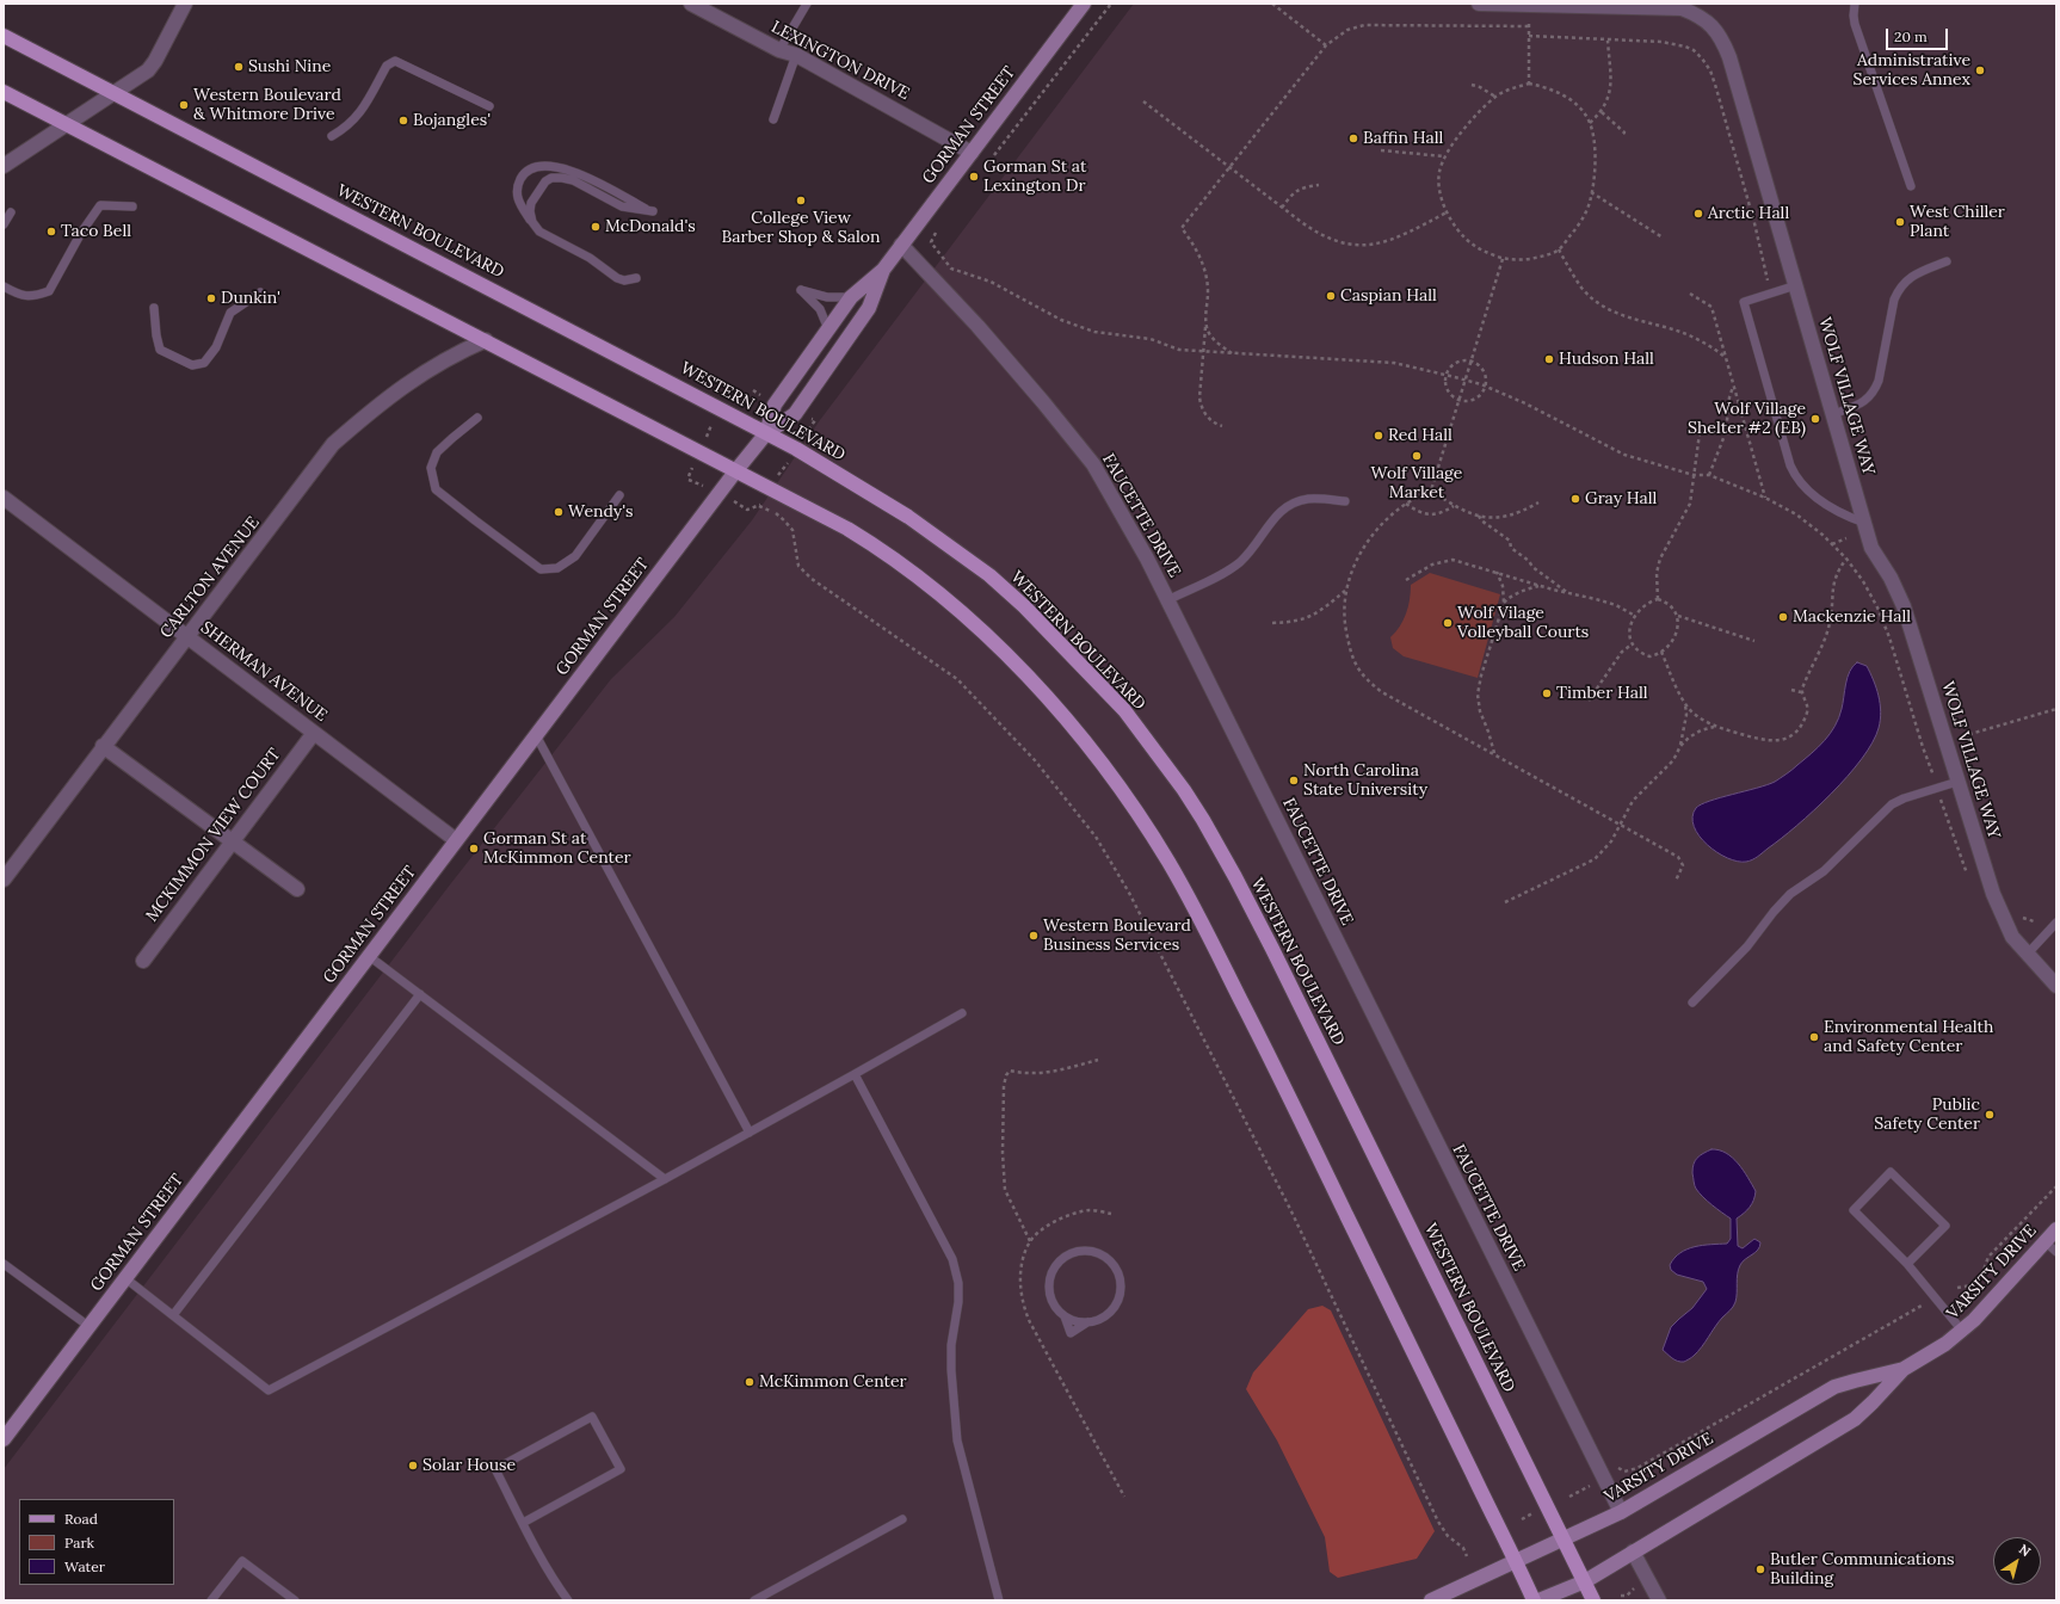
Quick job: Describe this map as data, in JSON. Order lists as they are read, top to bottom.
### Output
{
  "streets": {
    "main road": ["GORMAN STREET", "WESTERN BOULEVARD", "VARSITY DRIVE"],
    "street": [
      "LEXINGTON DRIVE",
      "WOLF VILLAGE WAY",
      "FAUCETTE DRIVE",
      "CARLTON AVENUE",
      "SHERMAN AVENUE",
      "MCKIMMON VIEW COURT"
    ]
  },
  "crossings": [
    ["LEXINGTON DRIVE", "GORMAN STREET"],
    ["GORMAN STREET", "WESTERN BOULEVARD"],
    ["GORMAN STREET", "FAUCETTE DRIVE"],
    ["GORMAN STREET", "SHERMAN AVENUE"],
    ["WESTERN BOULEVARD", "VARSITY DRIVE"],
    ["FAUCETTE DRIVE", "VARSITY DRIVE"],
    ["CARLTON AVENUE", "SHERMAN AVENUE"],
    ["SHERMAN AVENUE", "MCKIMMON VIEW COURT"]
  ],
  "places": [
    "Sushi Nine",
    "Administrative Services Annex",
    "Western Boulevard & Whitmore Drive",
    "Bojangles'",
    "Baffin Hall",
    "Gorman St at Lexington Dr",
    "College View Barber Shop & Salon",
    "Arctic Hall",
    "West Chiller Plant",
    "McDonald's",
    "Taco Bell",
    "Caspian Hall",
    "Dunkin'",
    "Hudson Hall",
    "Wolf Village Shelter #2 (EB)",
    "Red Hall",
    "Wolf Village Market",
    "Gray Hall",
    "Wendy's",
    "Mackenzie Hall",
    "Wolf Vilage Volleyball Courts",
    "Timber Hall",
    "North Carolina State University",
    "Gorman St at McKimmon Center",
    "Western Boulevard Business Services",
    "Environmental Health and Safety Center",
    "Public Safety Center",
    "McKimmon Center",
    "Solar House",
    "Butler Communications Building"
  ],
  "legend": ["Road", "Park", "Water"],
  "scale_bar": "20 m",
  "north": "top right"
}
